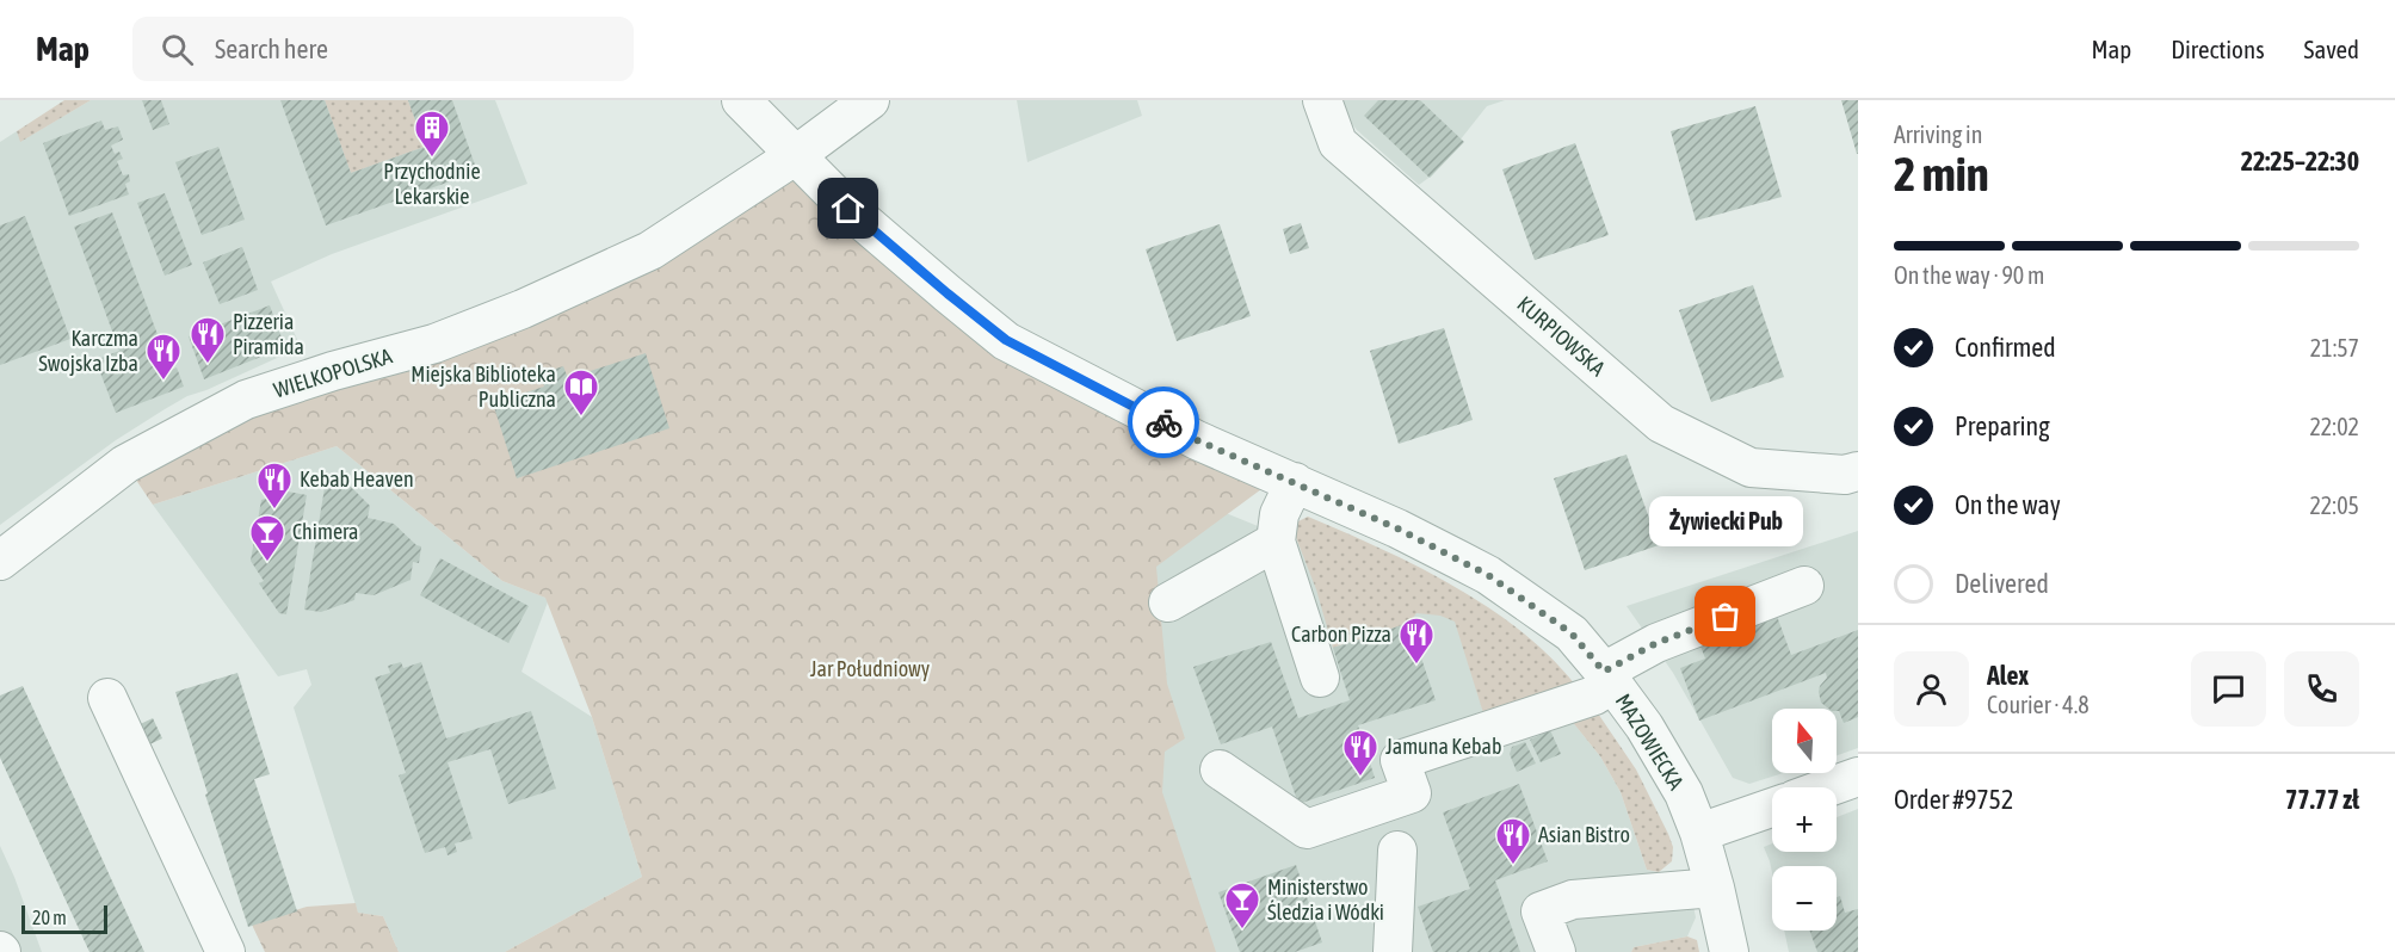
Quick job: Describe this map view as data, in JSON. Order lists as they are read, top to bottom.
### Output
{
  "streets": {
    "street": ["KURPIOWSKA", "WIELKOPOLSKA", "MAZOWIECKA"]
  },
  "crossings": [
    ["WIELKOPOLSKA", "MAZOWIECKA"]
  ],
  "parks": ["Jar Południowy"],
  "places": {
    "building": ["Przychodnie Lekarskie"],
    "restaurant": [
      "Pizzeria Piramida",
      "Karczma Swojska Izba",
      "Kebab Heaven",
      "Carbon Pizza",
      "Jamuna Kebab",
      "Asian Bistro"
    ],
    "library": ["Miejska Biblioteka Publiczna"],
    "bar": ["Chimera", "Ministerstwo Śledzia i Wódki"],
    "other": ["Żywiecki Pub"]
  },
  "scale_bar": "20 m",
  "north": "top",
  "page": {
    "header": "Map",
    "search": "Search here",
    "nav": ["Map", "Directions", "Saved"],
    "heading": ["2 min", "Arriving in", "22:25–22:30"],
    "panel": [
      "Alex",
      "Courier · 4.8",
      "Order #9752",
      "77.77 zł"
    ],
    "bar": "On the way · 90 m",
    "list": [
      ["Confirmed", "21:57"],
      ["Preparing", "22:02"],
      ["On the way", "22:05"],
      "Delivered"
    ],
    "bubble": "Żywiecki Pub",
    "map_buttons": ["+", "−"],
    "scale": "20 m"
  }
}
